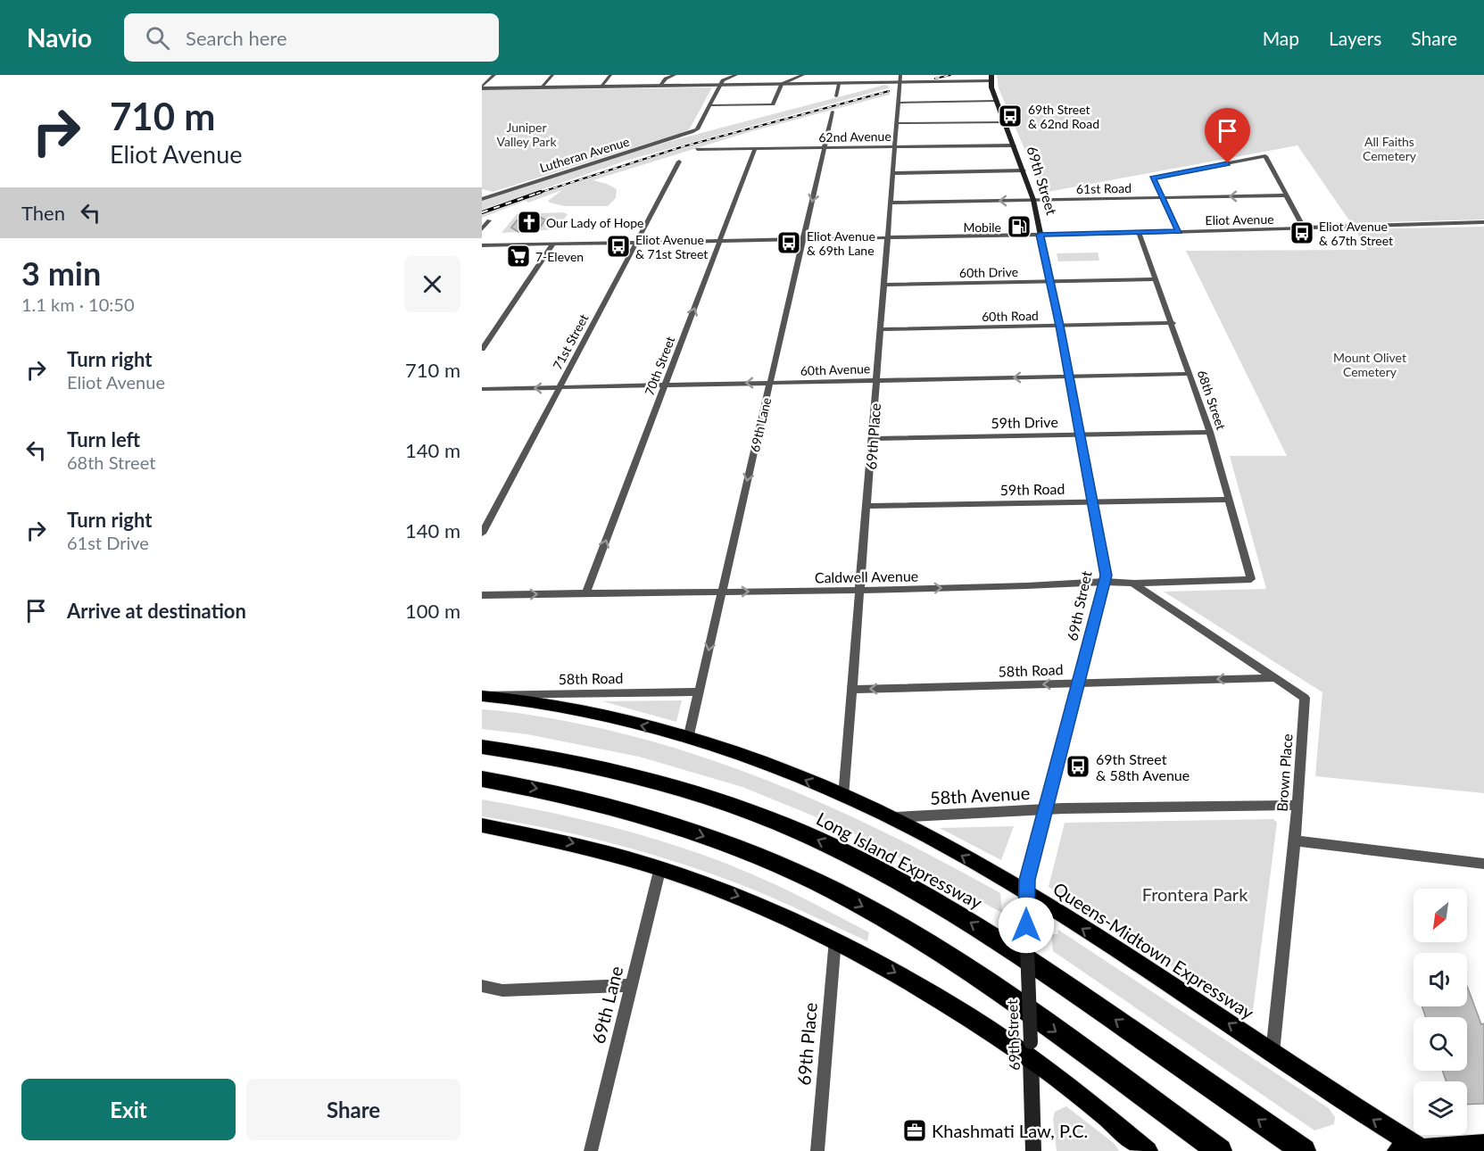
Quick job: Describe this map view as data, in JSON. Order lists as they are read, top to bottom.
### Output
{
  "streets": {
    "highway": ["Long Island Expressway"],
    "main road": ["69th Street", "Queens-Midtown Expressway"],
    "street": [
      "62nd Avenue",
      "Lutheran Avenue",
      "61st Road",
      "Eliot Avenue",
      "60th Drive",
      "60th Road",
      "71st Street",
      "70th Street",
      "60th Avenue",
      "68th Street",
      "59th Drive",
      "69th Lane",
      "69th Place",
      "59th Road",
      "Caldwell Avenue",
      "58th Road",
      "Brown Place",
      "58th Avenue"
    ]
  },
  "crossings": [
    ["62nd Avenue", "69th Street"],
    ["62nd Avenue", "70th Street"],
    ["62nd Avenue", "69th Lane"],
    ["62nd Avenue", "69th Place"],
    ["69th Street", "61st Road"],
    ["69th Street", "Eliot Avenue"],
    ["69th Street", "60th Drive"],
    ["69th Street", "60th Road"],
    ["69th Street", "60th Avenue"],
    ["69th Street", "59th Drive"],
    ["69th Street", "59th Road"],
    ["69th Street", "Caldwell Avenue"],
    ["69th Street", "58th Road"],
    ["69th Street", "58th Avenue"],
    ["69th Street", "Queens-Midtown Expressway"],
    ["61st Road", "69th Place"],
    ["Eliot Avenue", "71st Street"],
    ["Eliot Avenue", "70th Street"],
    ["Eliot Avenue", "68th Street"],
    ["Eliot Avenue", "69th Lane"],
    ["Eliot Avenue", "69th Place"],
    ["60th Drive", "68th Street"],
    ["60th Drive", "69th Place"],
    ["60th Road", "68th Street"],
    ["60th Road", "69th Place"],
    ["71st Street", "60th Avenue"],
    ["70th Street", "60th Avenue"],
    ["70th Street", "Caldwell Avenue"],
    ["60th Avenue", "68th Street"],
    ["60th Avenue", "69th Lane"],
    ["60th Avenue", "69th Place"],
    ["68th Street", "59th Drive"],
    ["68th Street", "59th Road"],
    ["68th Street", "Caldwell Avenue"],
    ["59th Drive", "69th Place"],
    ["69th Lane", "Caldwell Avenue"],
    ["69th Lane", "58th Road"],
    ["69th Lane", "Queens-Midtown Expressway"],
    ["69th Place", "59th Road"],
    ["69th Place", "Caldwell Avenue"],
    ["69th Place", "58th Road"],
    ["69th Place", "Queens-Midtown Expressway"],
    ["Caldwell Avenue", "Brown Place"],
    ["58th Road", "Brown Place"],
    ["58th Road", "Queens-Midtown Expressway"],
    ["Brown Place", "58th Avenue"],
    ["Brown Place", "Queens-Midtown Expressway"],
    ["58th Avenue", "Queens-Midtown Expressway"]
  ],
  "one_way": [
    "70th Street",
    "60th Avenue",
    "69th Lane",
    "Caldwell Avenue",
    "58th Road",
    "Queens-Midtown Expressway"
  ],
  "parks": [
    "Juniper Valley Park",
    "All Faiths Cemetery",
    "Mount Olivet Cemetery",
    "Frontera Park"
  ],
  "places": {
    "bus stop": [
      "69th Street & 62nd Road",
      "Eliot Avenue & 67th Street",
      "Eliot Avenue & 69th Lane",
      "Eliot Avenue & 71st Street",
      "69th Street & 58th Avenue"
    ],
    "church": ["Our Lady of Hope"],
    "fuel station": ["Mobile"],
    "supermarket": ["7-Eleven"],
    "office": ["Khashmati Law, P.C."]
  },
  "north": "bottom left",
  "page": {
    "header": "Navio",
    "search": "Search here",
    "nav": ["Map", "Layers", "Share"],
    "turn": ["710 m", "Eliot Avenue"],
    "then": "Then",
    "heading": ["3 min", "1.1 km · 10:50"],
    "list": [
      {
        "name": "Turn right",
        "note": "Eliot Avenue",
        "value": "710 m"
      },
      {
        "name": "Turn left",
        "note": "68th Street",
        "value": "140 m"
      },
      {
        "name": "Turn right",
        "note": "61st Drive",
        "value": "140 m"
      },
      {
        "name": "Arrive at destination",
        "value": "100 m"
      }
    ],
    "buttons": ["Exit", "Share"]
  }
}
